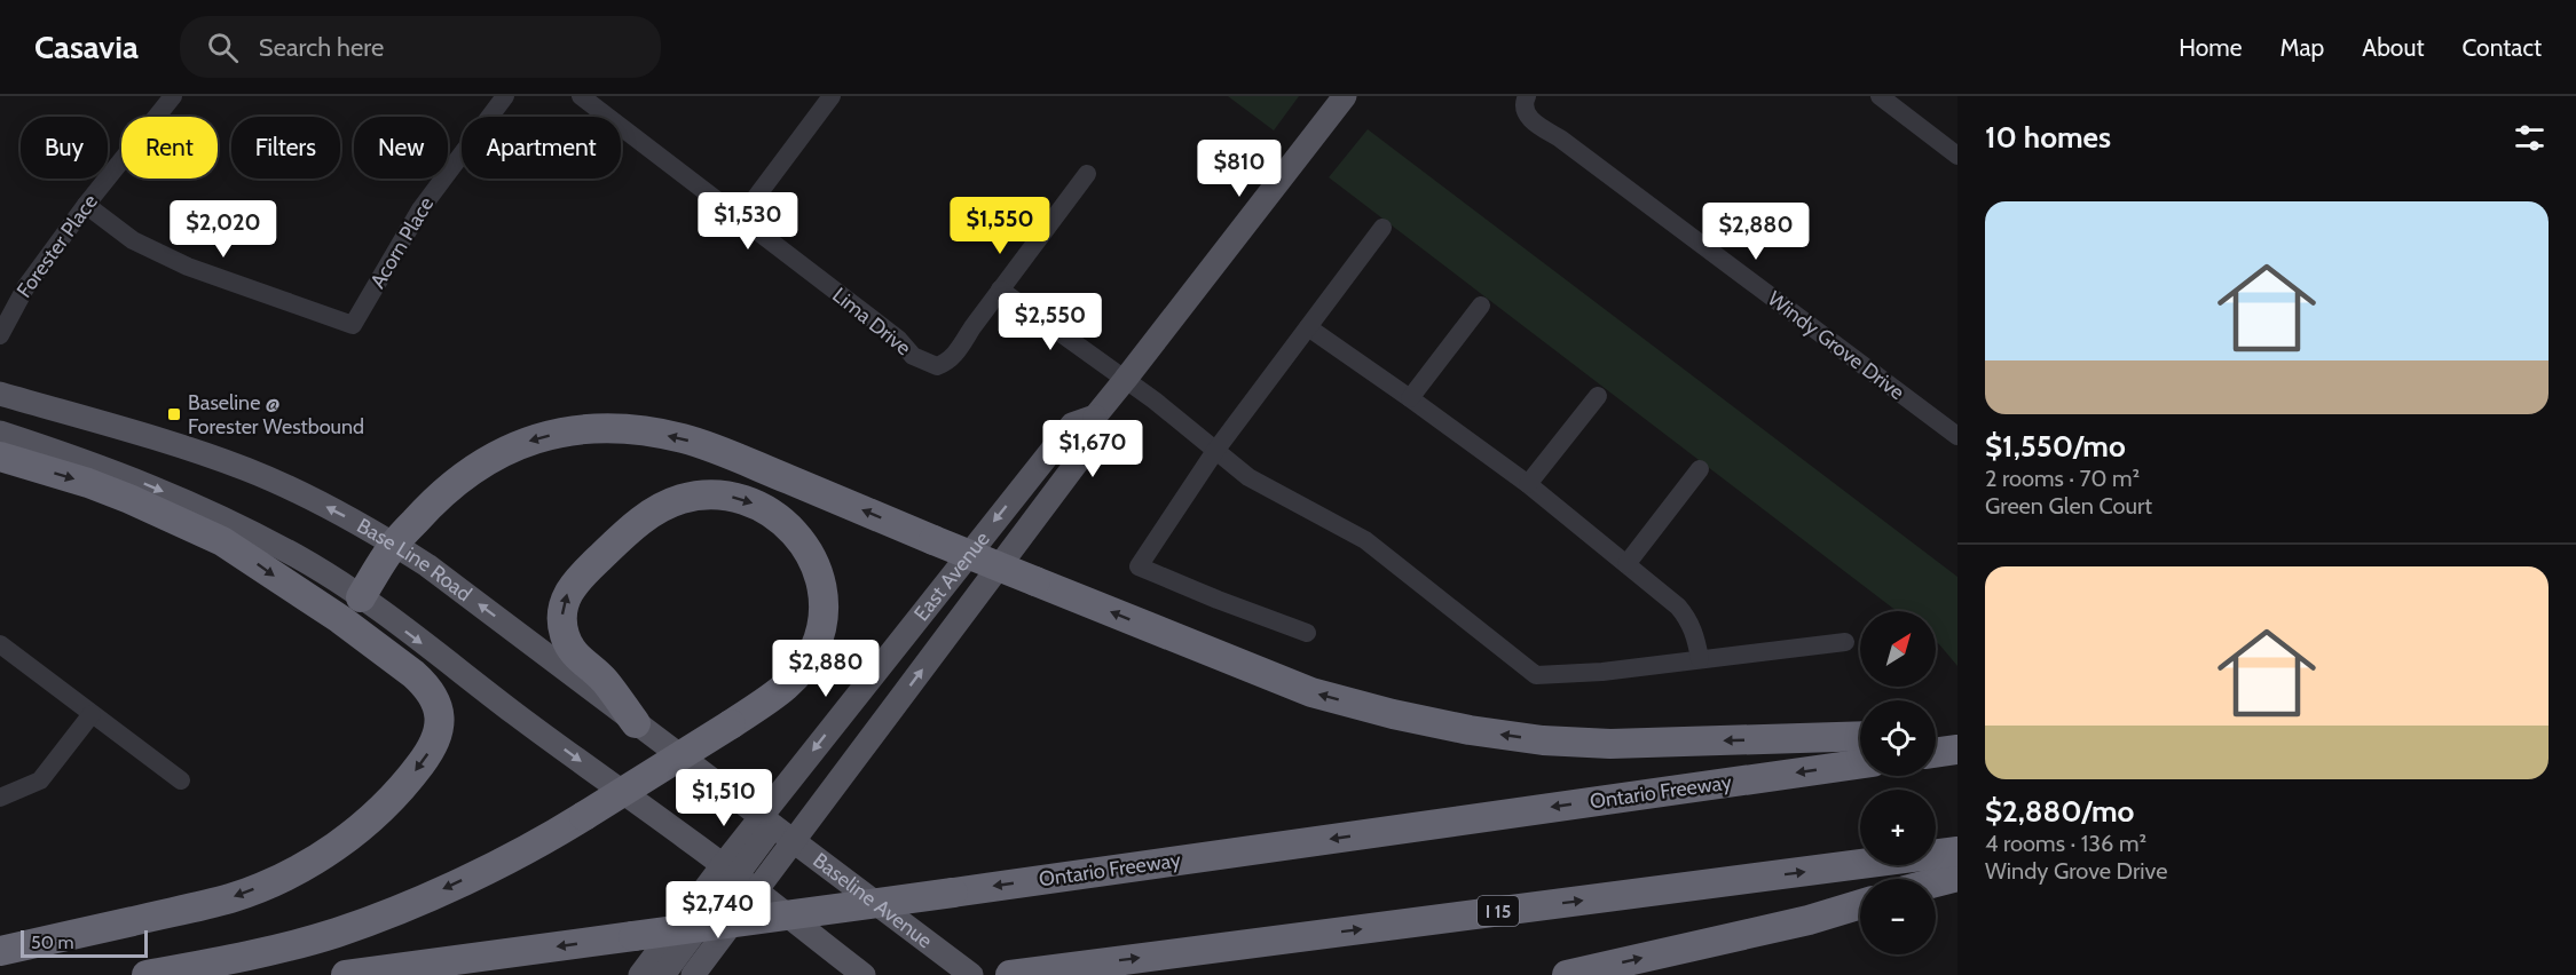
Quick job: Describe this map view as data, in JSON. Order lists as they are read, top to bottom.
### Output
{
  "streets": {
    "highway": ["Ontario Freeway", "I 15"],
    "main road": ["Base Line Road", "East Avenue", "Baseline Avenue"],
    "street": [
      "Acorn Place",
      "Forester Place",
      "Lima Drive",
      "Windy Grove Drive"
    ]
  },
  "crossings": [
    ["Acorn Place", "Forester Place"],
    ["Base Line Road", "East Avenue"],
    ["Base Line Road", "Baseline Avenue"],
    ["East Avenue", "Baseline Avenue"]
  ],
  "places": {
    "transit": ["Baseline @ Forester Westbound"]
  },
  "scale_bar": "50 m",
  "north": "top right",
  "page": {
    "header": "Casavia",
    "search": "Search here",
    "nav": [
      "Home",
      "Map",
      "About",
      "Contact"
    ],
    "heading": "10 homes",
    "chip": [
      "Buy",
      "Rent",
      "Filters",
      "New",
      "Apartment"
    ],
    "price": [
      "$810",
      "$1,530",
      "$1,550",
      "$2,020",
      "$2,880",
      "$2,550",
      "$1,670",
      "$2,880",
      "$1,510",
      "$2,740"
    ],
    "list": [
      {
        "name": "$1,550/mo",
        "note": "2 rooms · 70 m² · Green Glen Court"
      },
      {
        "name": "$2,880/mo",
        "note": "4 rooms · 136 m² · Windy Grove Drive"
      }
    ],
    "map_buttons": ["+", "−"],
    "scale": "50 m"
  }
}
